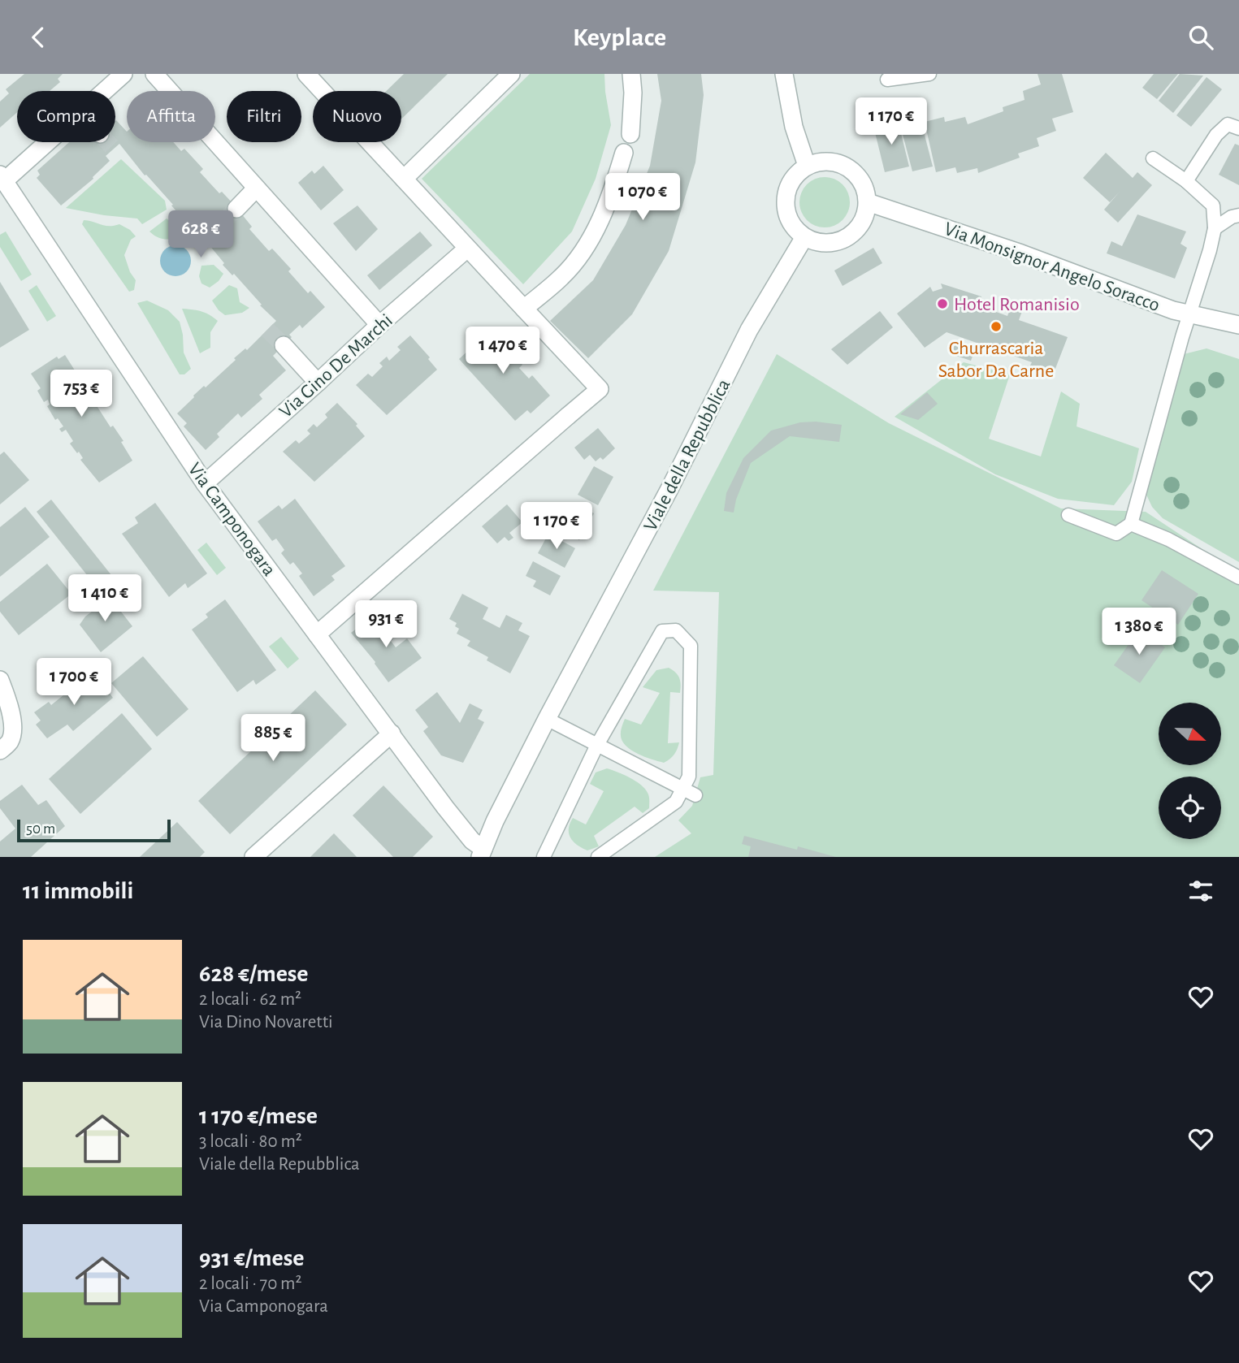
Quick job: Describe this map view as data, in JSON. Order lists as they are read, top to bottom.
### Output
{
  "streets": {
    "street": [
      "Via Monsignor Angelo Soracco",
      "Via Gino De Marchi",
      "Viale della Repubblica",
      "Via Camponogara"
    ]
  },
  "crossings": [
    ["Via Monsignor Angelo Soracco", "Viale della Repubblica"],
    ["Via Gino De Marchi", "Via Camponogara"],
    ["Viale della Repubblica", "Via Camponogara"]
  ],
  "places": ["Hotel Romanisio", "Churrascaria Sabor Da Carne"],
  "scale_bar": "50 m",
  "north": "right",
  "page": {
    "header": "Keyplace",
    "chip": [
      "Compra",
      "Affitta",
      "Filtri",
      "Nuovo"
    ],
    "price": [
      "1 170 €",
      "1 070 €",
      "628 €",
      "1 470 €",
      "753 €",
      "1 170 €",
      "1 410 €",
      "931 €",
      "1 380 €",
      "1 700 €",
      "885 €"
    ],
    "scale": "50 m",
    "heading": "11 immobili",
    "list": [
      {
        "name": "628 €/mese",
        "note": "2 locali · 62 m² · Via Dino Novaretti"
      },
      {
        "name": "1 170 €/mese",
        "note": "3 locali · 80 m² · Viale della Repubblica"
      },
      {
        "name": "931 €/mese",
        "note": "2 locali · 70 m² · Via Camponogara"
      }
    ]
  }
}
